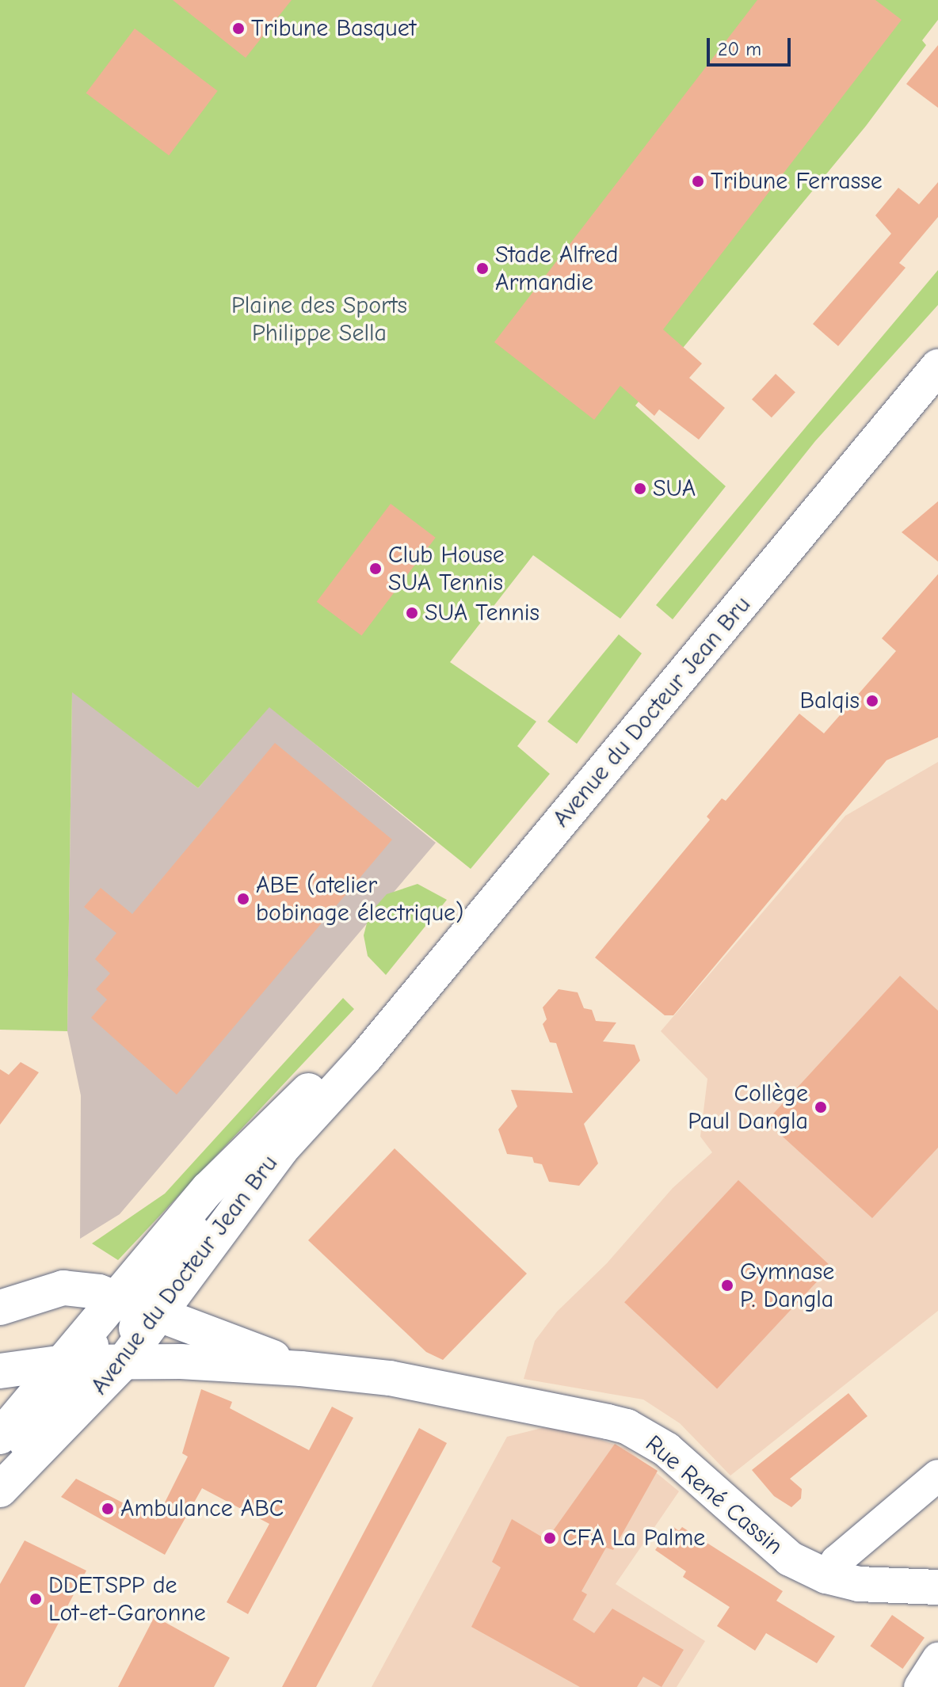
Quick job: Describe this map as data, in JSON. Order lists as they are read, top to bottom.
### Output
{
  "streets": {
    "main road": ["Avenue du Docteur Jean Bru", "Rue René Cassin"]
  },
  "parks": ["Plaine des Sports Philippe Sella"],
  "places": [
    "Tribune Basquet",
    "Tribune Ferrasse",
    "Stade Alfred Armandie",
    "SUA",
    "Club House SUA Tennis",
    "SUA Tennis",
    "Balqis",
    "ABE (atelier bobinage électrique)",
    "Collège Paul Dangla",
    "Gymnase P. Dangla",
    "Ambulance ABC",
    "CFA La Palme",
    "DDETSPP de Lot-et-Garonne"
  ],
  "scale_bar": "20 m"
}
